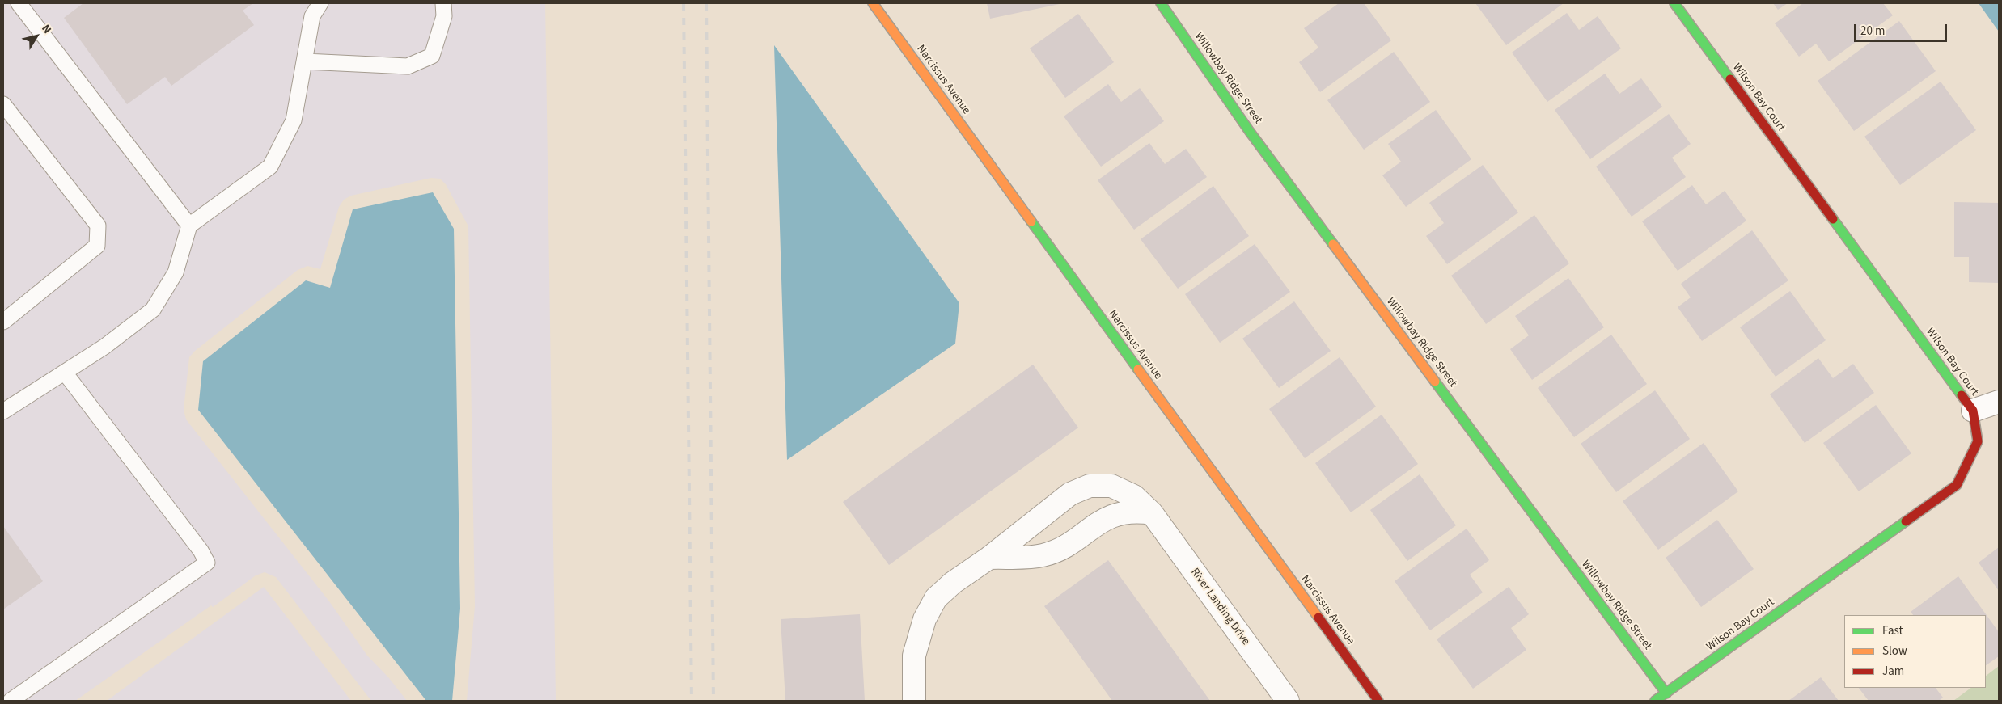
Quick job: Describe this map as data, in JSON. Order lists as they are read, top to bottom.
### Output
{
  "streets": {
    "street": [
      "Willowbay Ridge Street",
      "Narcissus Avenue",
      "Wilson Bay Court",
      "River Landing Drive"
    ]
  },
  "crossings": [
    ["Willowbay Ridge Street", "Wilson Bay Court"]
  ],
  "legend": ["Fast", "Slow", "Jam"],
  "scale_bar": "20 m",
  "north": "top right"
}
